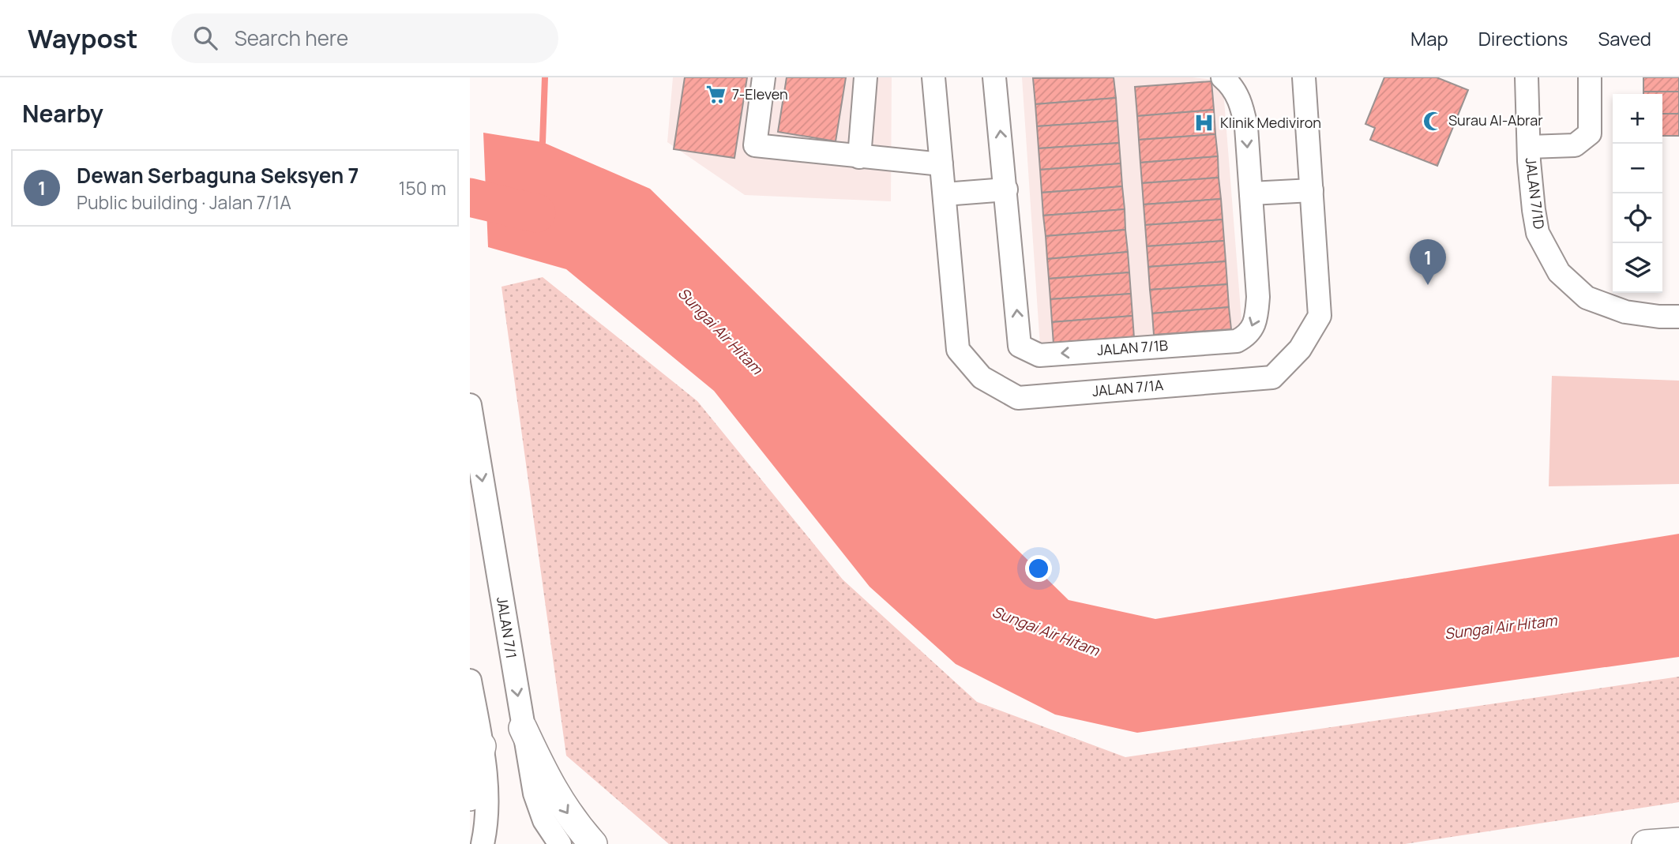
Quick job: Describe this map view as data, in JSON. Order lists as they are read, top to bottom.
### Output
{
  "streets": {
    "street": [
      "JALAN 7/1D",
      "JALAN 7/1B",
      "JALAN 7/1A",
      "JALAN 7/1"
    ]
  },
  "one_way": ["JALAN 7/1"],
  "water": ["Sungai Air Hitam"],
  "places": {
    "supermarket": ["7-Eleven"],
    "mosque": ["Surau Al-Abrar"],
    "hospital": ["Klinik Mediviron"]
  },
  "page": {
    "header": "Waypost",
    "search": "Search here",
    "nav": ["Map", "Directions", "Saved"],
    "heading": "Nearby",
    "map_buttons": ["+", "−"],
    "list": [
      {
        "mark": "1",
        "name": "Dewan Serbaguna Seksyen 7",
        "note": "Public building · Jalan 7/1A",
        "value": "150 m"
      }
    ],
    "pins": "1"
  }
}
